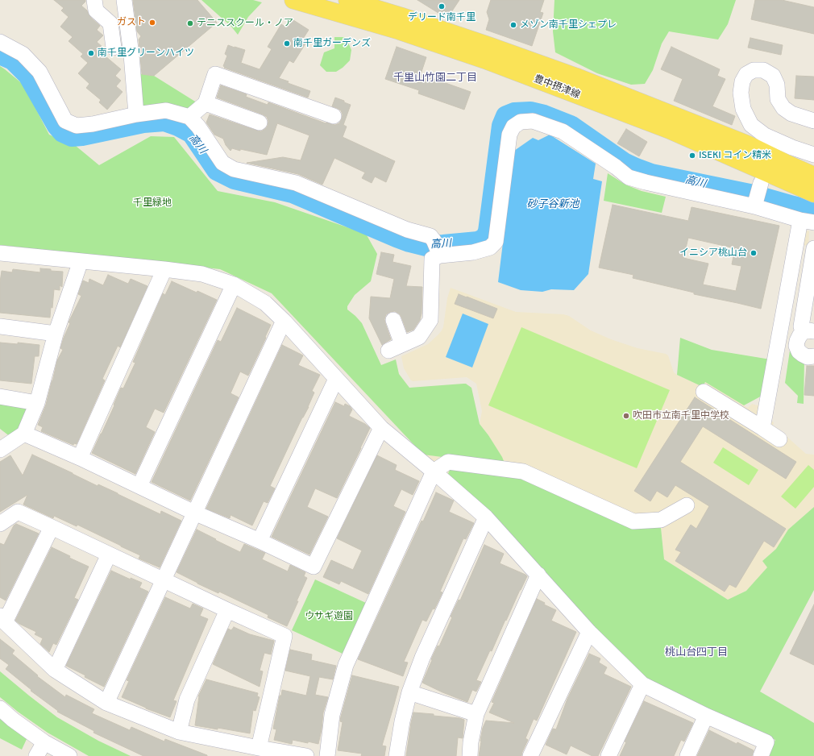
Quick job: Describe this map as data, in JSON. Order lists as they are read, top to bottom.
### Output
{
  "streets": {
    "main road": ["豊中摂津線"]
  },
  "districts": ["千里山竹園二丁目", "桃山台四丁目"],
  "water": ["高川", "砂子谷新池"],
  "parks": ["千里緑地", "ウサギ遊園"],
  "places": [
    "デリード南千里",
    "ガスト",
    "テニススクール・ノア",
    "メゾン南千里シェプレ",
    "南千里ガーデンズ",
    "南千里グリーンハイツ",
    "ISEKI コイン精米",
    "イニシア桃山台",
    "吹田市立南千里中学校"
  ]
}
